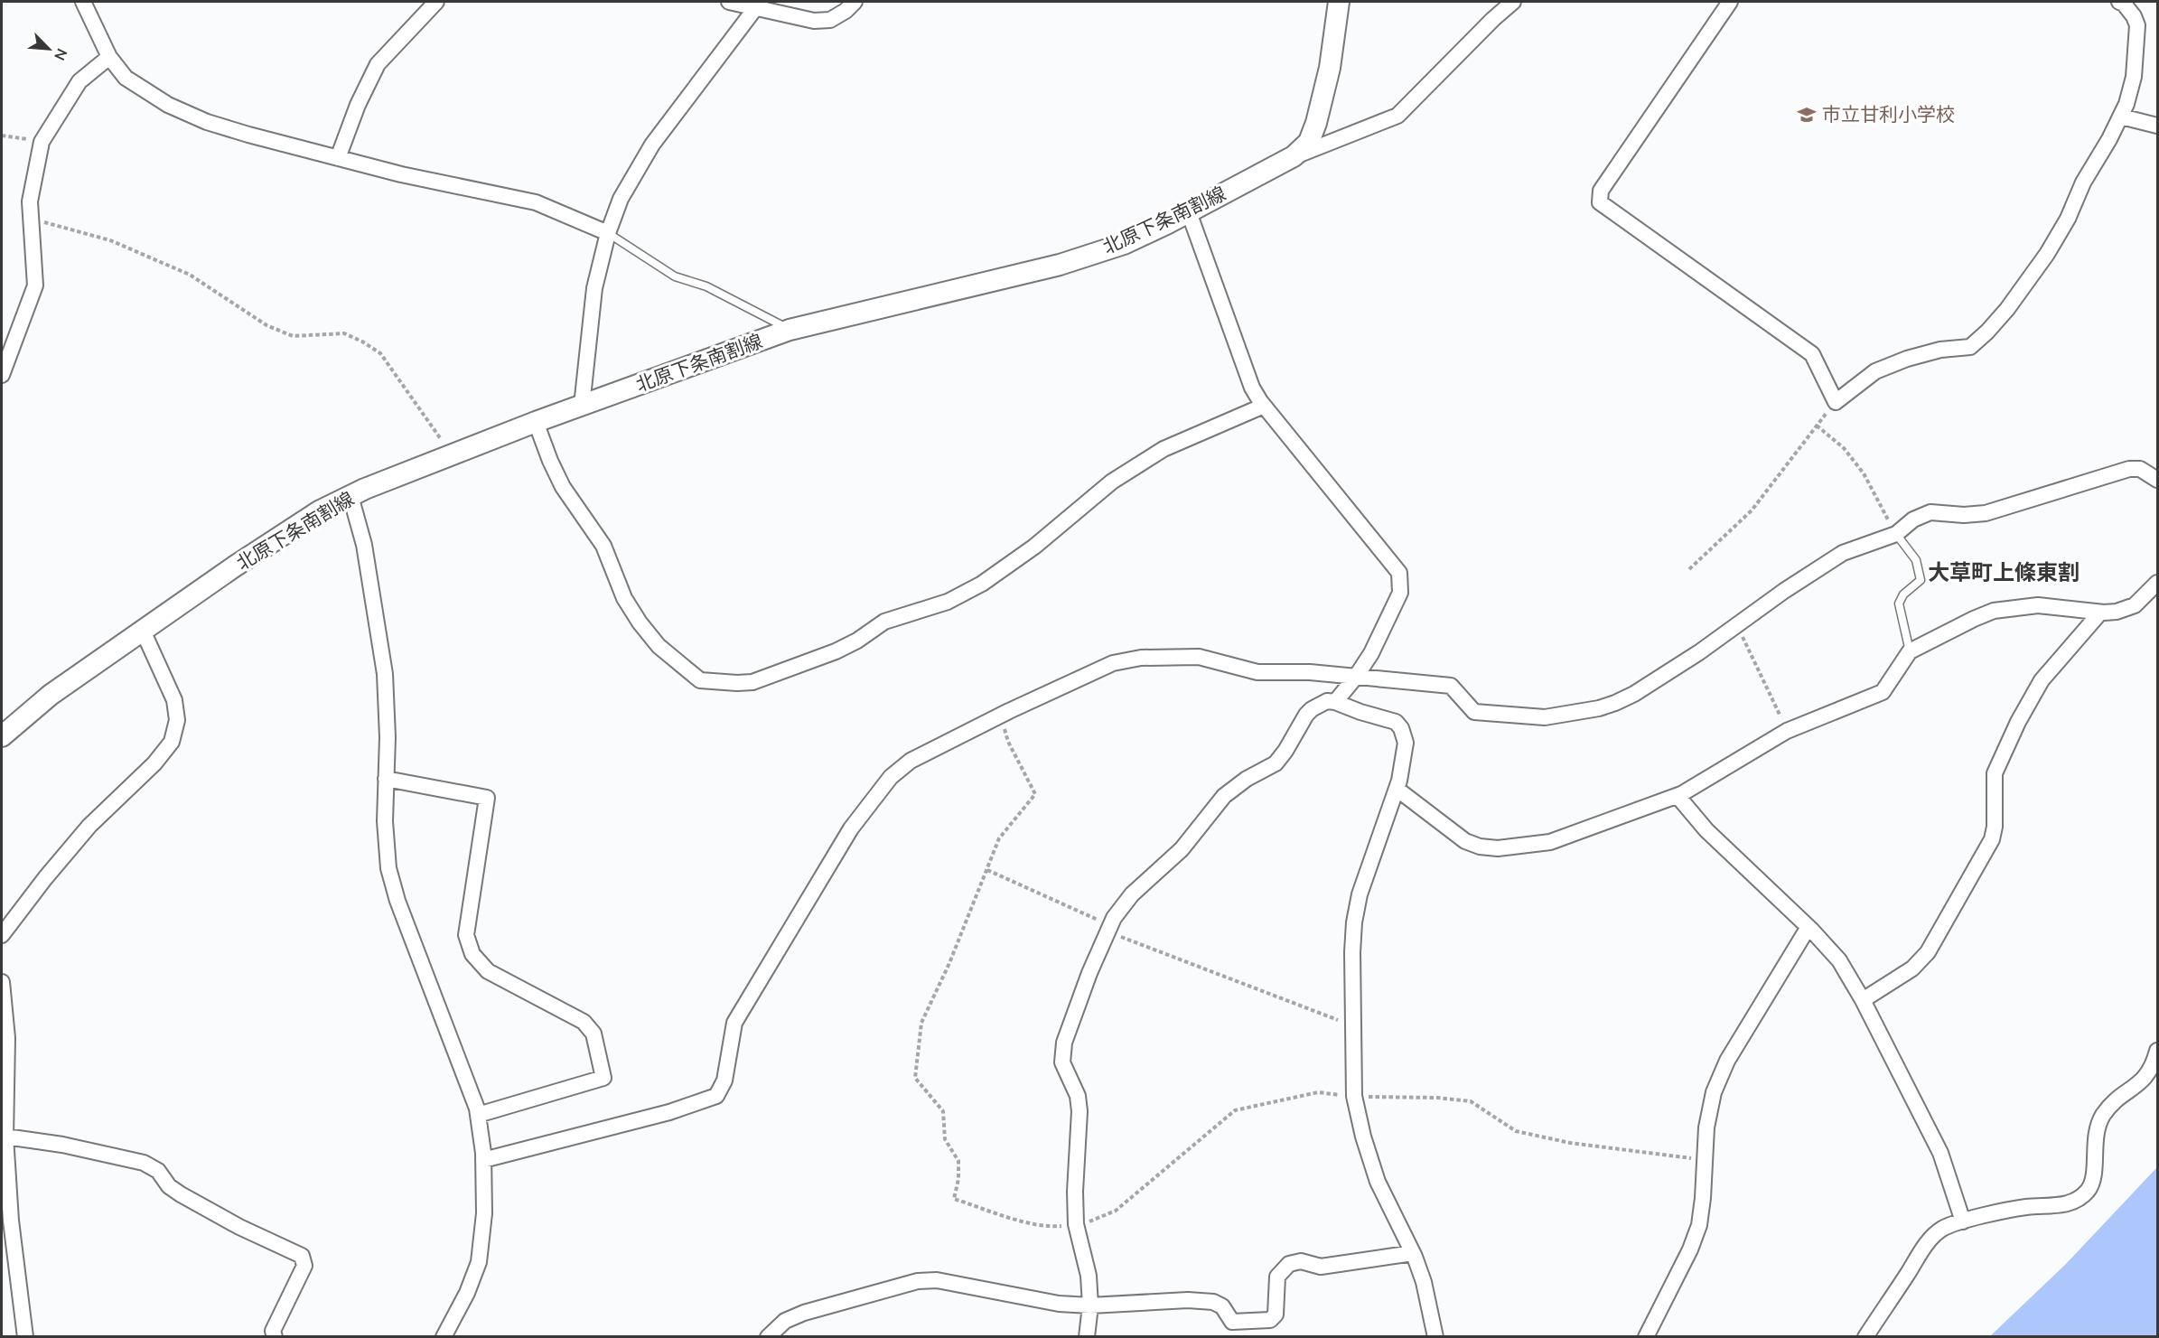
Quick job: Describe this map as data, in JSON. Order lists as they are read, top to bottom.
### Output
{
  "streets": {
    "main road": ["北原下条南割線"]
  },
  "districts": ["大草町上條東割"],
  "places": {
    "school or university": ["市立甘利小学校"]
  },
  "north": "bottom right"
}
